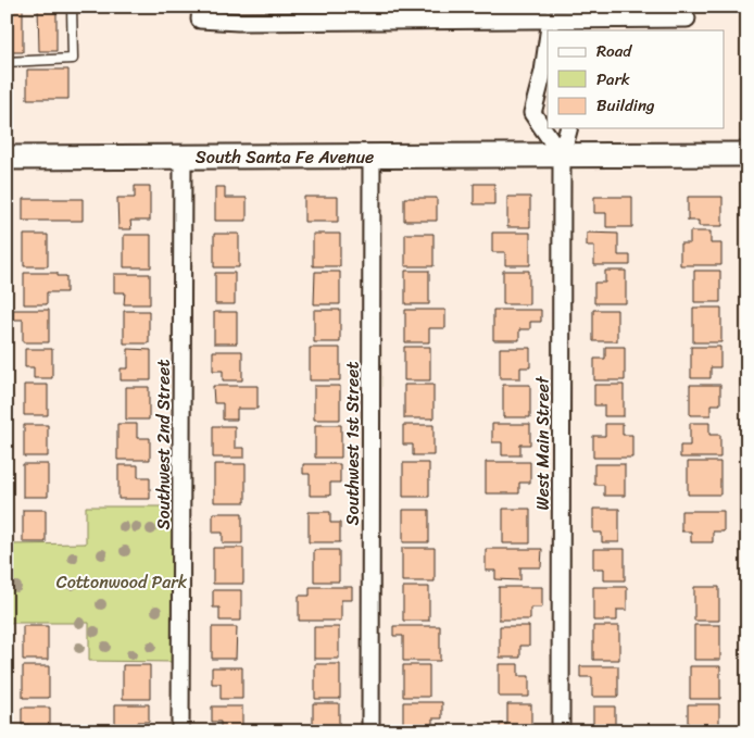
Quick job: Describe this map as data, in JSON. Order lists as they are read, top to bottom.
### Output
{
  "streets": {
    "main road": ["South Santa Fe Avenue"],
    "street": ["Southwest 1st Street", "West Main Street", "Southwest 2nd Street"]
  },
  "crossings": [
    ["South Santa Fe Avenue", "Southwest 1st Street"],
    ["South Santa Fe Avenue", "West Main Street"],
    ["South Santa Fe Avenue", "Southwest 2nd Street"]
  ],
  "parks": ["Cottonwood Park"],
  "legend": ["Road", "Park", "Building"]
}
